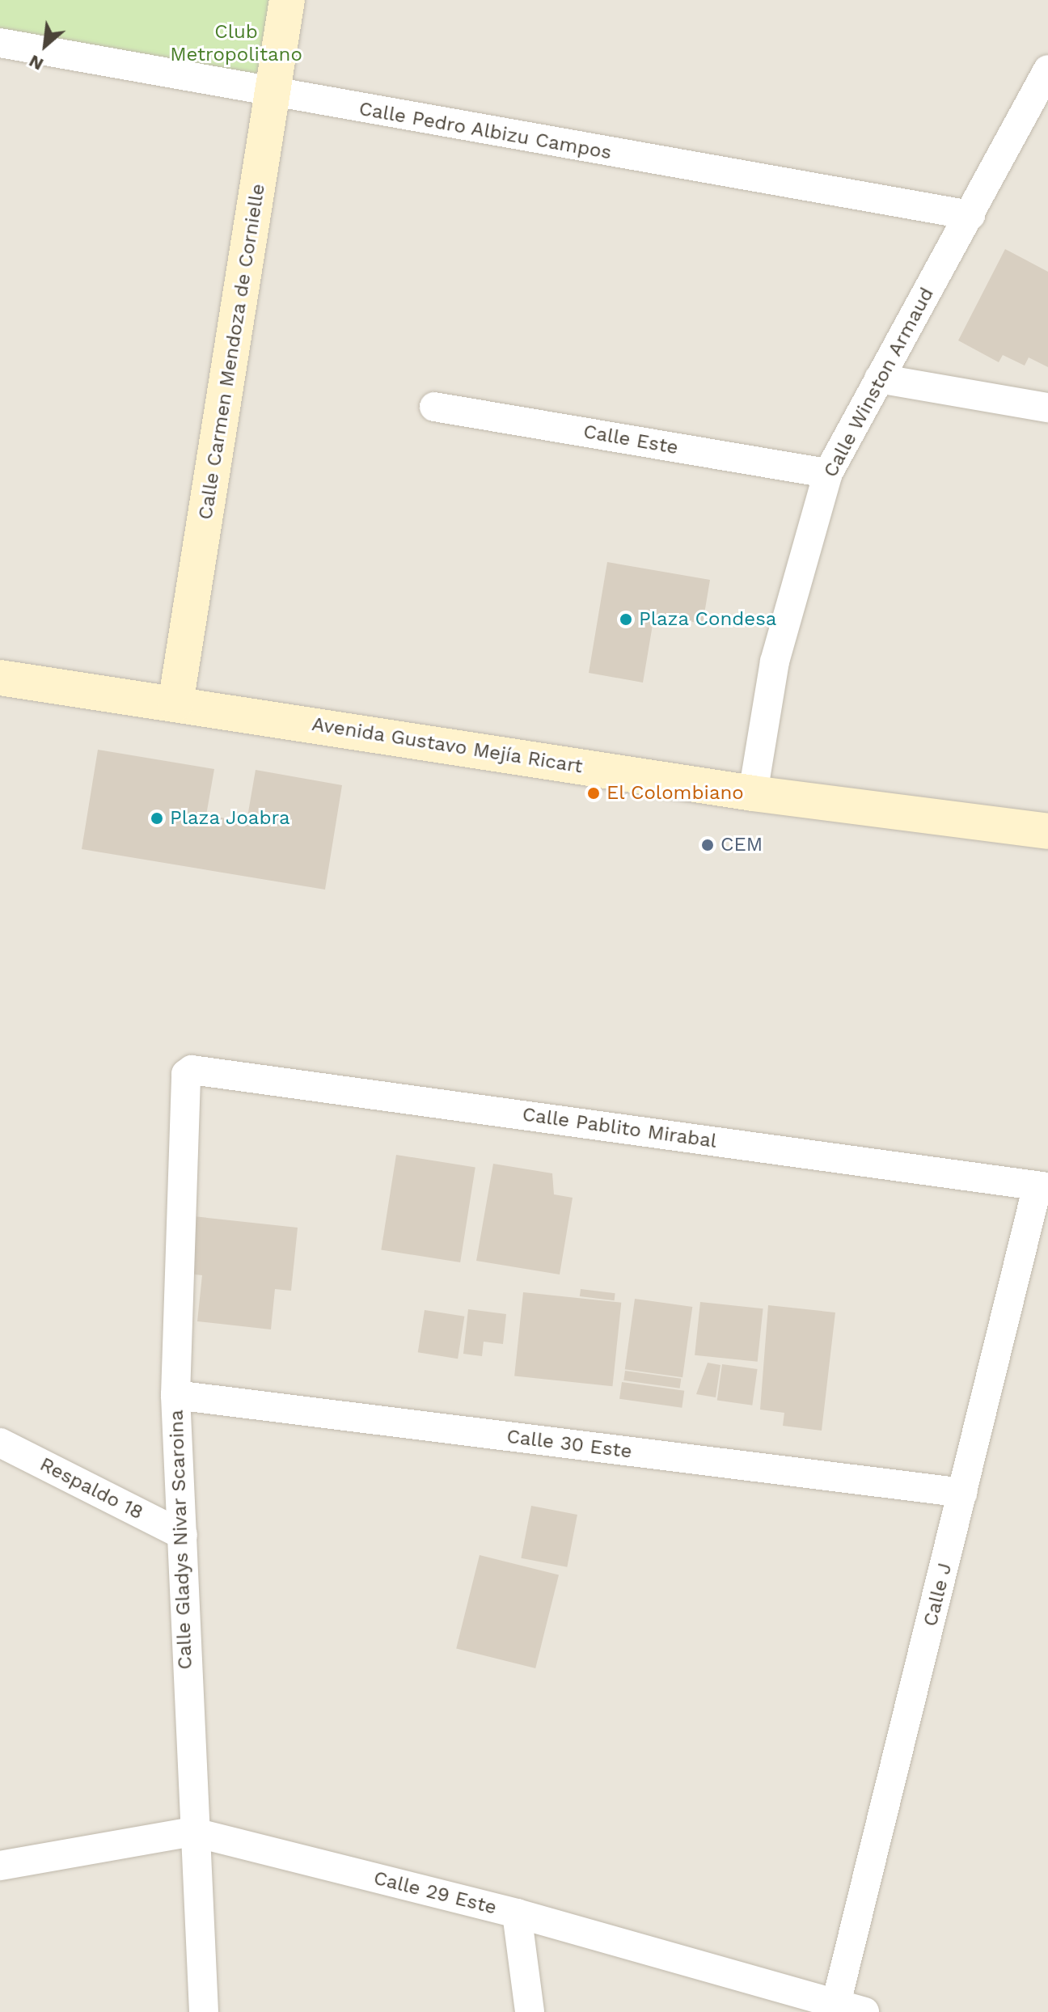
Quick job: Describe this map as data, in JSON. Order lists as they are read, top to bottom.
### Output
{
  "streets": {
    "street": [
      "Calle Pedro Albizu Campos",
      "Calle Carmen Mendoza de Cornielle",
      "Calle Winston Armaud",
      "Calle Este",
      "Avenida Gustavo Mejía Ricart",
      "Calle Pablito Mirabal",
      "Calle 30 Este",
      "Respaldo 18",
      "Calle Gladys Nivar Scaroina",
      "Calle J",
      "Calle 29 Este"
    ]
  },
  "crossings": [
    ["Calle Pedro Albizu Campos", "Calle Carmen Mendoza de Cornielle"],
    ["Calle Pedro Albizu Campos", "Calle Winston Armaud"],
    ["Calle Carmen Mendoza de Cornielle", "Avenida Gustavo Mejía Ricart"],
    ["Calle Winston Armaud", "Calle Este"],
    ["Calle Winston Armaud", "Avenida Gustavo Mejía Ricart"],
    ["Calle Pablito Mirabal", "Calle Gladys Nivar Scaroina"],
    ["Calle Pablito Mirabal", "Calle J"],
    ["Calle 30 Este", "Calle Gladys Nivar Scaroina"],
    ["Calle 30 Este", "Calle J"],
    ["Respaldo 18", "Calle Gladys Nivar Scaroina"],
    ["Calle Gladys Nivar Scaroina", "Calle 29 Este"],
    ["Calle J", "Calle 29 Este"]
  ],
  "parks": ["Club Metropolitano"],
  "places": [
    "Plaza Condesa",
    "El Colombiano",
    "Plaza Joabra",
    "CEM"
  ],
  "north": "bottom left"
}
